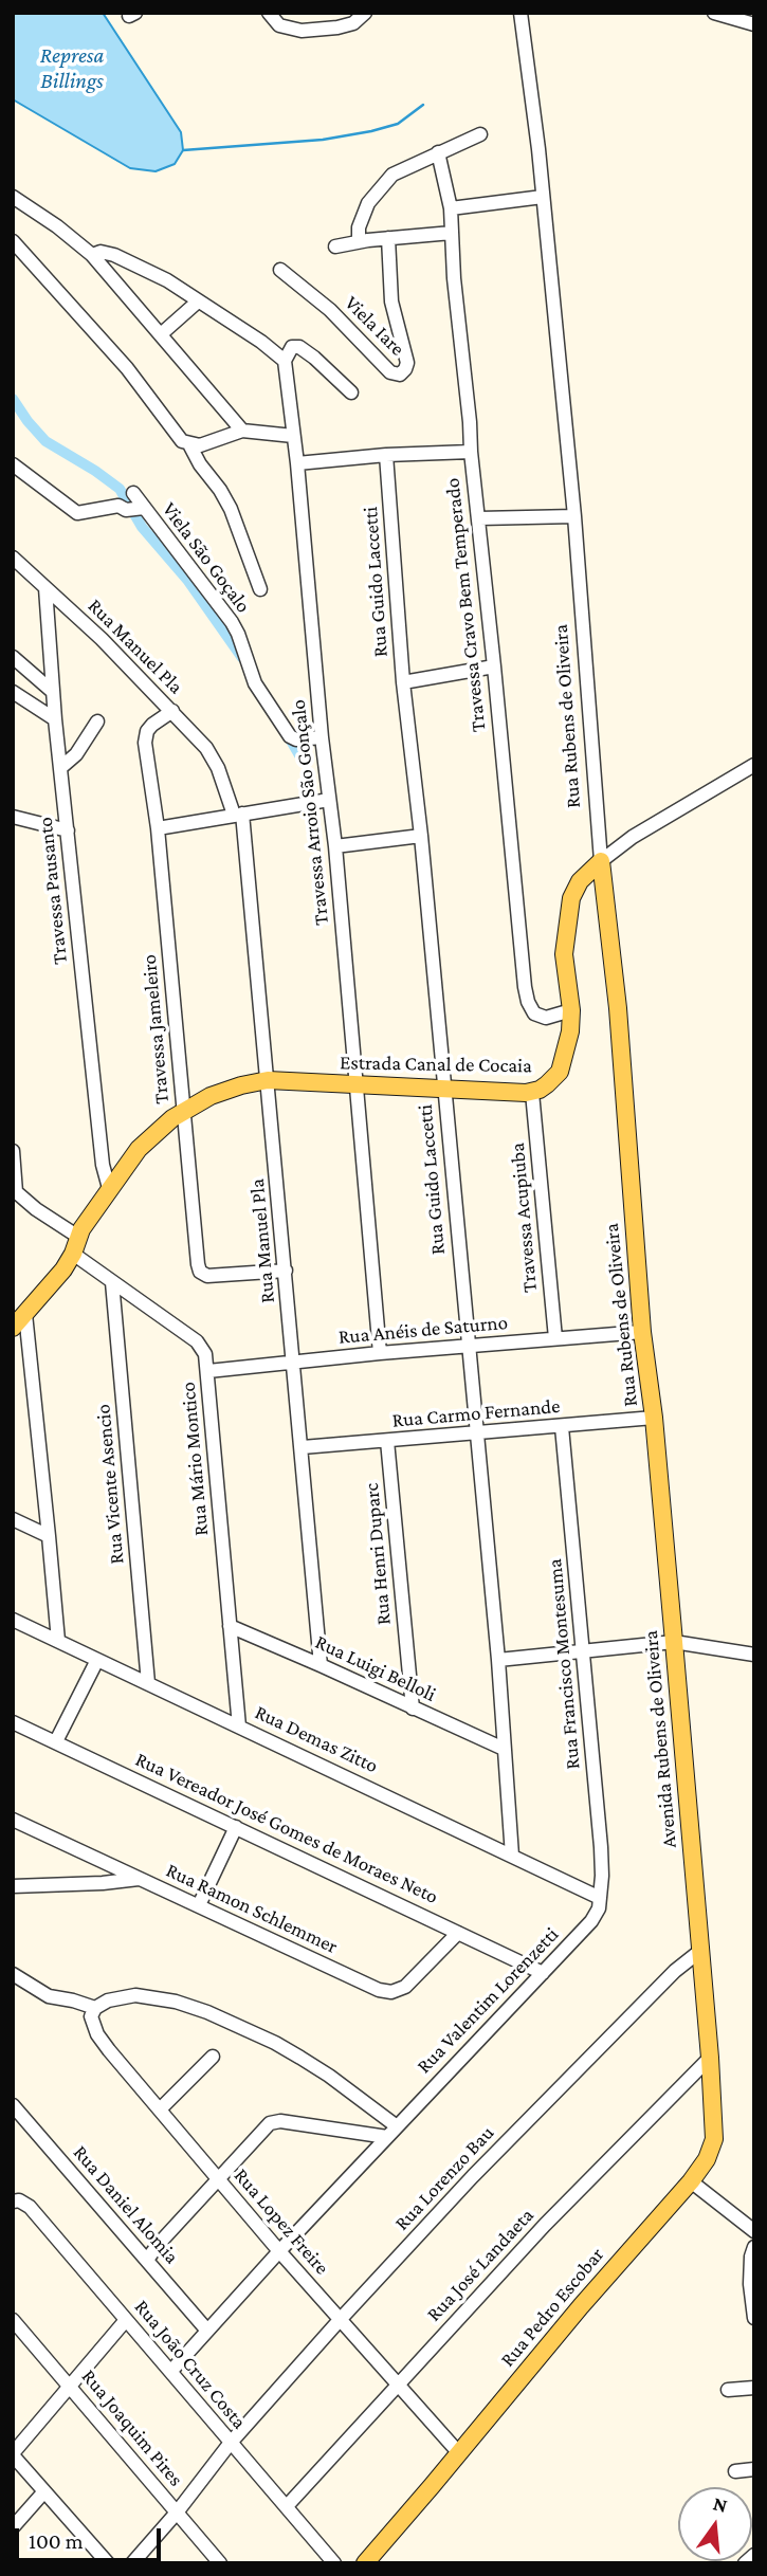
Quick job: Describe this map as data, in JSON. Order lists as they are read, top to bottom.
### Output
{
  "streets": {
    "main road": [
      "Rua Rubens de Oliveira",
      "Estrada Canal de Cocaia",
      "Avenida Rubens de Oliveira",
      "Rua Pedro Escobar"
    ],
    "street": [
      "Viela Iare",
      "Viela São Goçalo",
      "Rua Guido Laccetti",
      "Travessa Cravo Bem Temperado",
      "Rua Manuel Pla",
      "Travessa Arroio São Gonçalo",
      "Travessa Pausanto",
      "Travessa Jameleiro",
      "Travessa Acupiuba",
      "Rua Anéis de Saturno",
      "Rua Carmo Fernande",
      "Rua Mário Montico",
      "Rua Vicente Asencio",
      "Rua Henri Duparc",
      "Rua Francisco Montesuma",
      "Rua Luigi Belloli",
      "Rua Demas Zitto",
      "Rua Vereador José Gomes de Moraes Neto",
      "Rua Ramon Schlemmer",
      "Rua Valentim Lorenzetti",
      "Rua Lorenzo Bau",
      "Rua Daniel Alomia",
      "Rua Lopez Freire",
      "Rua José Landaeta",
      "Rua João Cruz Costa",
      "Rua Joaquim Pires"
    ]
  },
  "crossings": [
    ["Viela São Goçalo", "Travessa Arroio São Gonçalo"],
    ["Rua Guido Laccetti", "Estrada Canal de Cocaia"],
    ["Rua Guido Laccetti", "Rua Anéis de Saturno"],
    ["Rua Guido Laccetti", "Rua Carmo Fernande"],
    ["Rua Guido Laccetti", "Rua Luigi Belloli"],
    ["Rua Guido Laccetti", "Rua Demas Zitto"],
    ["Travessa Cravo Bem Temperado", "Estrada Canal de Cocaia"],
    ["Rua Manuel Pla", "Travessa Pausanto"],
    ["Rua Manuel Pla", "Travessa Jameleiro"],
    ["Rua Manuel Pla", "Estrada Canal de Cocaia"],
    ["Rua Manuel Pla", "Rua Anéis de Saturno"],
    ["Rua Manuel Pla", "Rua Carmo Fernande"],
    ["Rua Manuel Pla", "Rua Luigi Belloli"],
    ["Rua Rubens de Oliveira", "Estrada Canal de Cocaia"],
    ["Rua Rubens de Oliveira", "Rua Anéis de Saturno"],
    ["Rua Rubens de Oliveira", "Rua Carmo Fernande"],
    ["Rua Rubens de Oliveira", "Avenida Rubens de Oliveira"],
    ["Travessa Arroio São Gonçalo", "Estrada Canal de Cocaia"],
    ["Travessa Arroio São Gonçalo", "Rua Anéis de Saturno"],
    ["Travessa Pausanto", "Estrada Canal de Cocaia"],
    ["Travessa Jameleiro", "Estrada Canal de Cocaia"],
    ["Estrada Canal de Cocaia", "Travessa Acupiuba"],
    ["Estrada Canal de Cocaia", "Rua Mário Montico"],
    ["Travessa Acupiuba", "Rua Anéis de Saturno"],
    ["Rua Anéis de Saturno", "Rua Mário Montico"],
    ["Rua Carmo Fernande", "Rua Henri Duparc"],
    ["Rua Carmo Fernande", "Rua Francisco Montesuma"],
    ["Rua Carmo Fernande", "Avenida Rubens de Oliveira"],
    ["Rua Mário Montico", "Rua Vicente Asencio"],
    ["Rua Mário Montico", "Rua Luigi Belloli"],
    ["Rua Mário Montico", "Rua Demas Zitto"],
    ["Rua Vicente Asencio", "Rua Demas Zitto"],
    ["Rua Henri Duparc", "Rua Luigi Belloli"],
    ["Rua Francisco Montesuma", "Rua Demas Zitto"],
    ["Rua Francisco Montesuma", "Rua Valentim Lorenzetti"],
    ["Rua Demas Zitto", "Rua Valentim Lorenzetti"],
    ["Avenida Rubens de Oliveira", "Rua Lorenzo Bau"],
    ["Avenida Rubens de Oliveira", "Rua José Landaeta"],
    ["Avenida Rubens de Oliveira", "Rua Pedro Escobar"],
    ["Rua Vereador José Gomes de Moraes Neto", "Rua Ramon Schlemmer"],
    ["Rua Vereador José Gomes de Moraes Neto", "Rua Valentim Lorenzetti"],
    ["Rua Valentim Lorenzetti", "Rua Daniel Alomia"],
    ["Rua Valentim Lorenzetti", "Rua Lopez Freire"],
    ["Rua Valentim Lorenzetti", "Rua João Cruz Costa"],
    ["Rua Lorenzo Bau", "Rua Lopez Freire"],
    ["Rua Lorenzo Bau", "Rua João Cruz Costa"],
    ["Rua Lorenzo Bau", "Rua Joaquim Pires"],
    ["Rua Lopez Freire", "Rua José Landaeta"],
    ["Rua Lopez Freire", "Rua Pedro Escobar"],
    ["Rua José Landaeta", "Rua Pedro Escobar"],
    ["Rua José Landaeta", "Rua João Cruz Costa"]
  ],
  "water": ["Represa Billings"],
  "scale_bar": "100 m",
  "north": "top"
}
